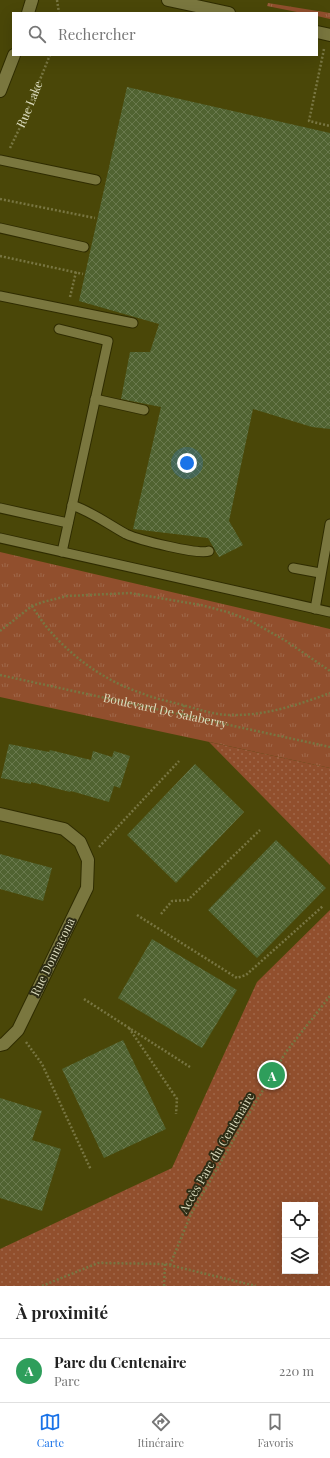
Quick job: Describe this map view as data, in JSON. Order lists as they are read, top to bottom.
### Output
{
  "streets": {
    "street": ["Rue Donnacona"],
    "path": ["Rue Lake", "Boulevard De Salaberry", "Accès Parc du Centenaire"]
  },
  "page": {
    "search": "Rechercher",
    "pins": "A",
    "heading": "À proximité",
    "list": [
      {
        "mark": "A",
        "name": "Parc du Centenaire",
        "note": "Parc",
        "value": "220 m"
      }
    ],
    "nav": ["Carte", "Itinéraire", "Favoris"]
  }
}
